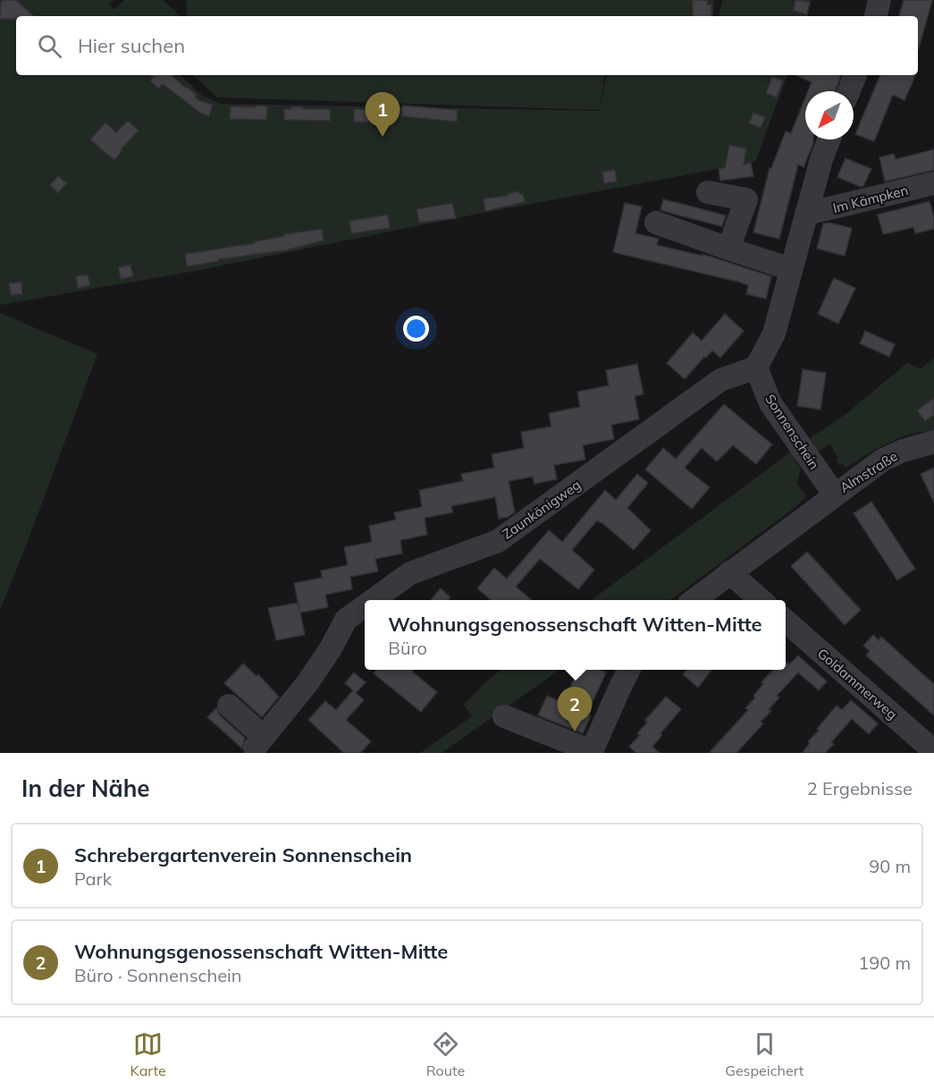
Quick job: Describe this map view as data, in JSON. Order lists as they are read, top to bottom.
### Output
{
  "streets": {
    "street": [
      "Im Kämpken",
      "Sonnenschein",
      "Almstraße",
      "Zaunkönigweg",
      "Goldammerweg"
    ]
  },
  "crossings": [
    ["Sonnenschein", "Almstraße"],
    ["Sonnenschein", "Zaunkönigweg"]
  ],
  "north": "bottom left",
  "page": {
    "search": "Hier suchen",
    "pins": ["1", "2"],
    "popup": ["Wohnungsgenossenschaft Witten-Mitte", "Büro"],
    "heading": ["In der Nähe", "2 Ergebnisse"],
    "list": [
      {
        "mark": "1",
        "name": "Schrebergartenverein Sonnenschein",
        "note": "Park",
        "value": "90 m"
      },
      {
        "mark": "2",
        "name": "Wohnungsgenossenschaft Witten-Mitte",
        "note": "Büro · Sonnenschein",
        "value": "190 m"
      }
    ],
    "nav": ["Karte", "Route", "Gespeichert"]
  }
}
